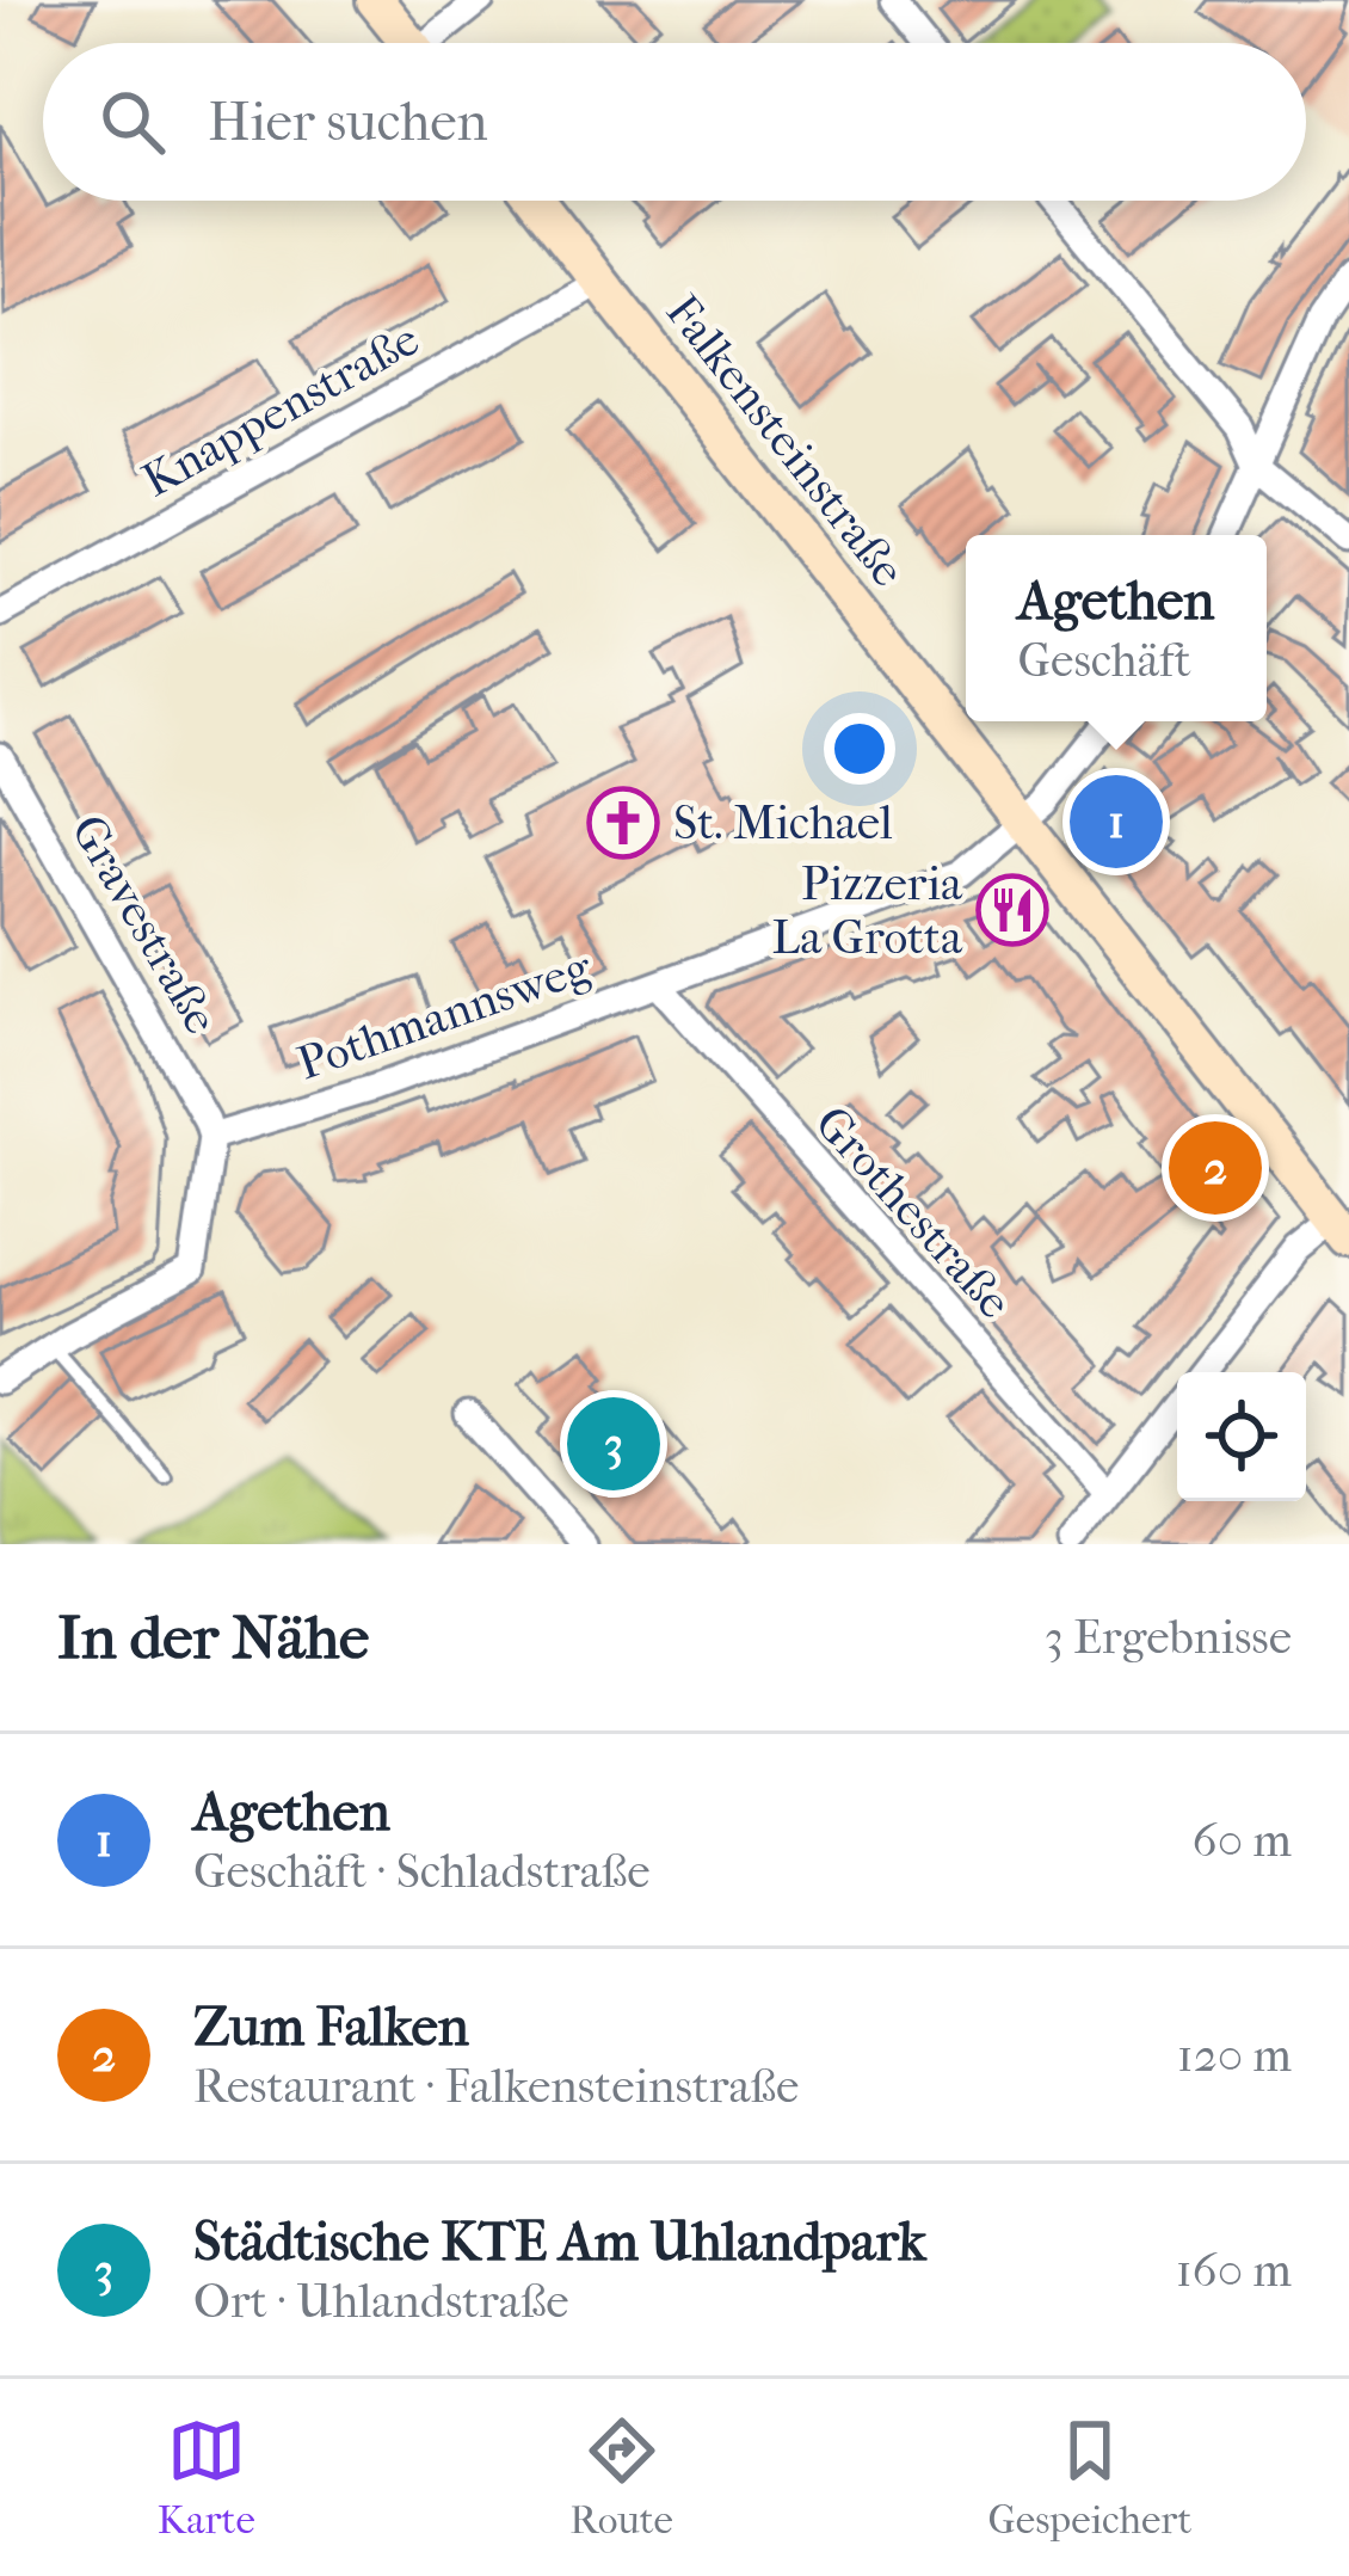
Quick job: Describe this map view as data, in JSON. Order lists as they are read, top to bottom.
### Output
{
  "streets": {
    "street": [
      "Knappenstraße",
      "Falkensteinstraße",
      "Gravestraße",
      "Pothmannsweg",
      "Grothestraße"
    ]
  },
  "crossings": [
    ["Knappenstraße", "Falkensteinstraße"],
    ["Falkensteinstraße", "Pothmannsweg"],
    ["Gravestraße", "Pothmannsweg"],
    ["Pothmannsweg", "Grothestraße"]
  ],
  "places": {
    "church": ["St. Michael"],
    "restaurant": ["Pizzeria La Grotta"]
  },
  "page": {
    "search": "Hier suchen",
    "popup": ["Agethen", "Geschäft"],
    "pins": ["1", "2", "3"],
    "heading": ["In der Nähe", "3 Ergebnisse"],
    "list": [
      {
        "mark": "1",
        "name": "Agethen",
        "note": "Geschäft · Schladstraße",
        "value": "60 m"
      },
      {
        "mark": "2",
        "name": "Zum Falken",
        "note": "Restaurant · Falkensteinstraße",
        "value": "120 m"
      },
      {
        "mark": "3",
        "name": "Städtische KTE Am Uhlandpark",
        "note": "Ort · Uhlandstraße",
        "value": "160 m"
      }
    ],
    "nav": ["Karte", "Route", "Gespeichert"]
  }
}
